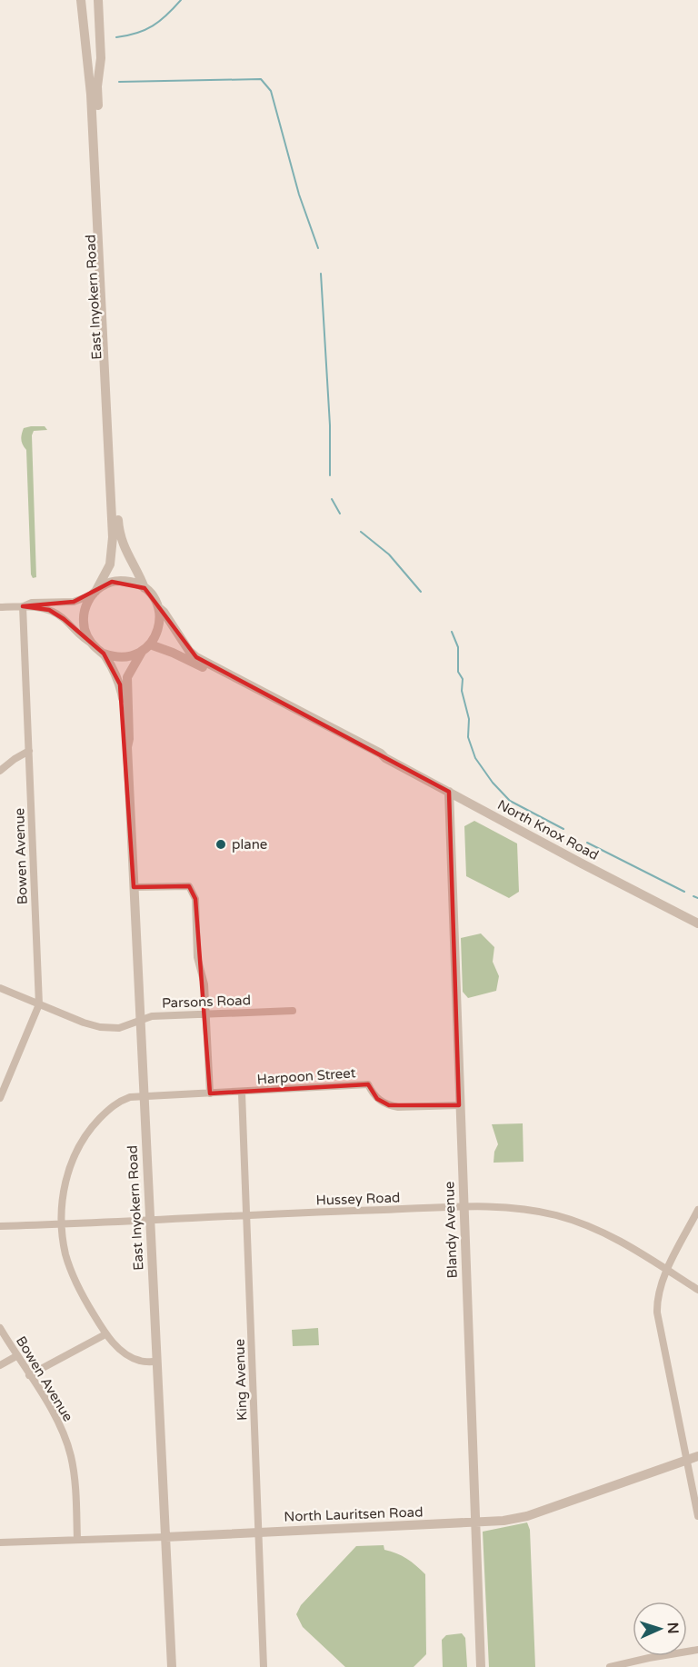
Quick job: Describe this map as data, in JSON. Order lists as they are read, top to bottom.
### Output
{
  "streets": {
    "street": [
      "East Inyokern Road",
      "North Knox Road",
      "Bowen Avenue",
      "Parsons Road",
      "Harpoon Street",
      "Hussey Road",
      "Blandy Avenue",
      "King Avenue",
      "North Lauritsen Road"
    ]
  },
  "crossings": [
    ["East Inyokern Road", "North Knox Road"],
    ["East Inyokern Road", "Parsons Road"],
    ["East Inyokern Road", "Harpoon Street"],
    ["East Inyokern Road", "Hussey Road"],
    ["East Inyokern Road", "North Lauritsen Road"],
    ["North Knox Road", "Blandy Avenue"],
    ["Bowen Avenue", "Parsons Road"],
    ["Bowen Avenue", "North Lauritsen Road"],
    ["Harpoon Street", "Hussey Road"],
    ["Harpoon Street", "Blandy Avenue"],
    ["Harpoon Street", "King Avenue"],
    ["Hussey Road", "Blandy Avenue"],
    ["Hussey Road", "King Avenue"],
    ["Blandy Avenue", "North Lauritsen Road"],
    ["King Avenue", "North Lauritsen Road"]
  ],
  "places": ["plane"],
  "north": "right"
}
